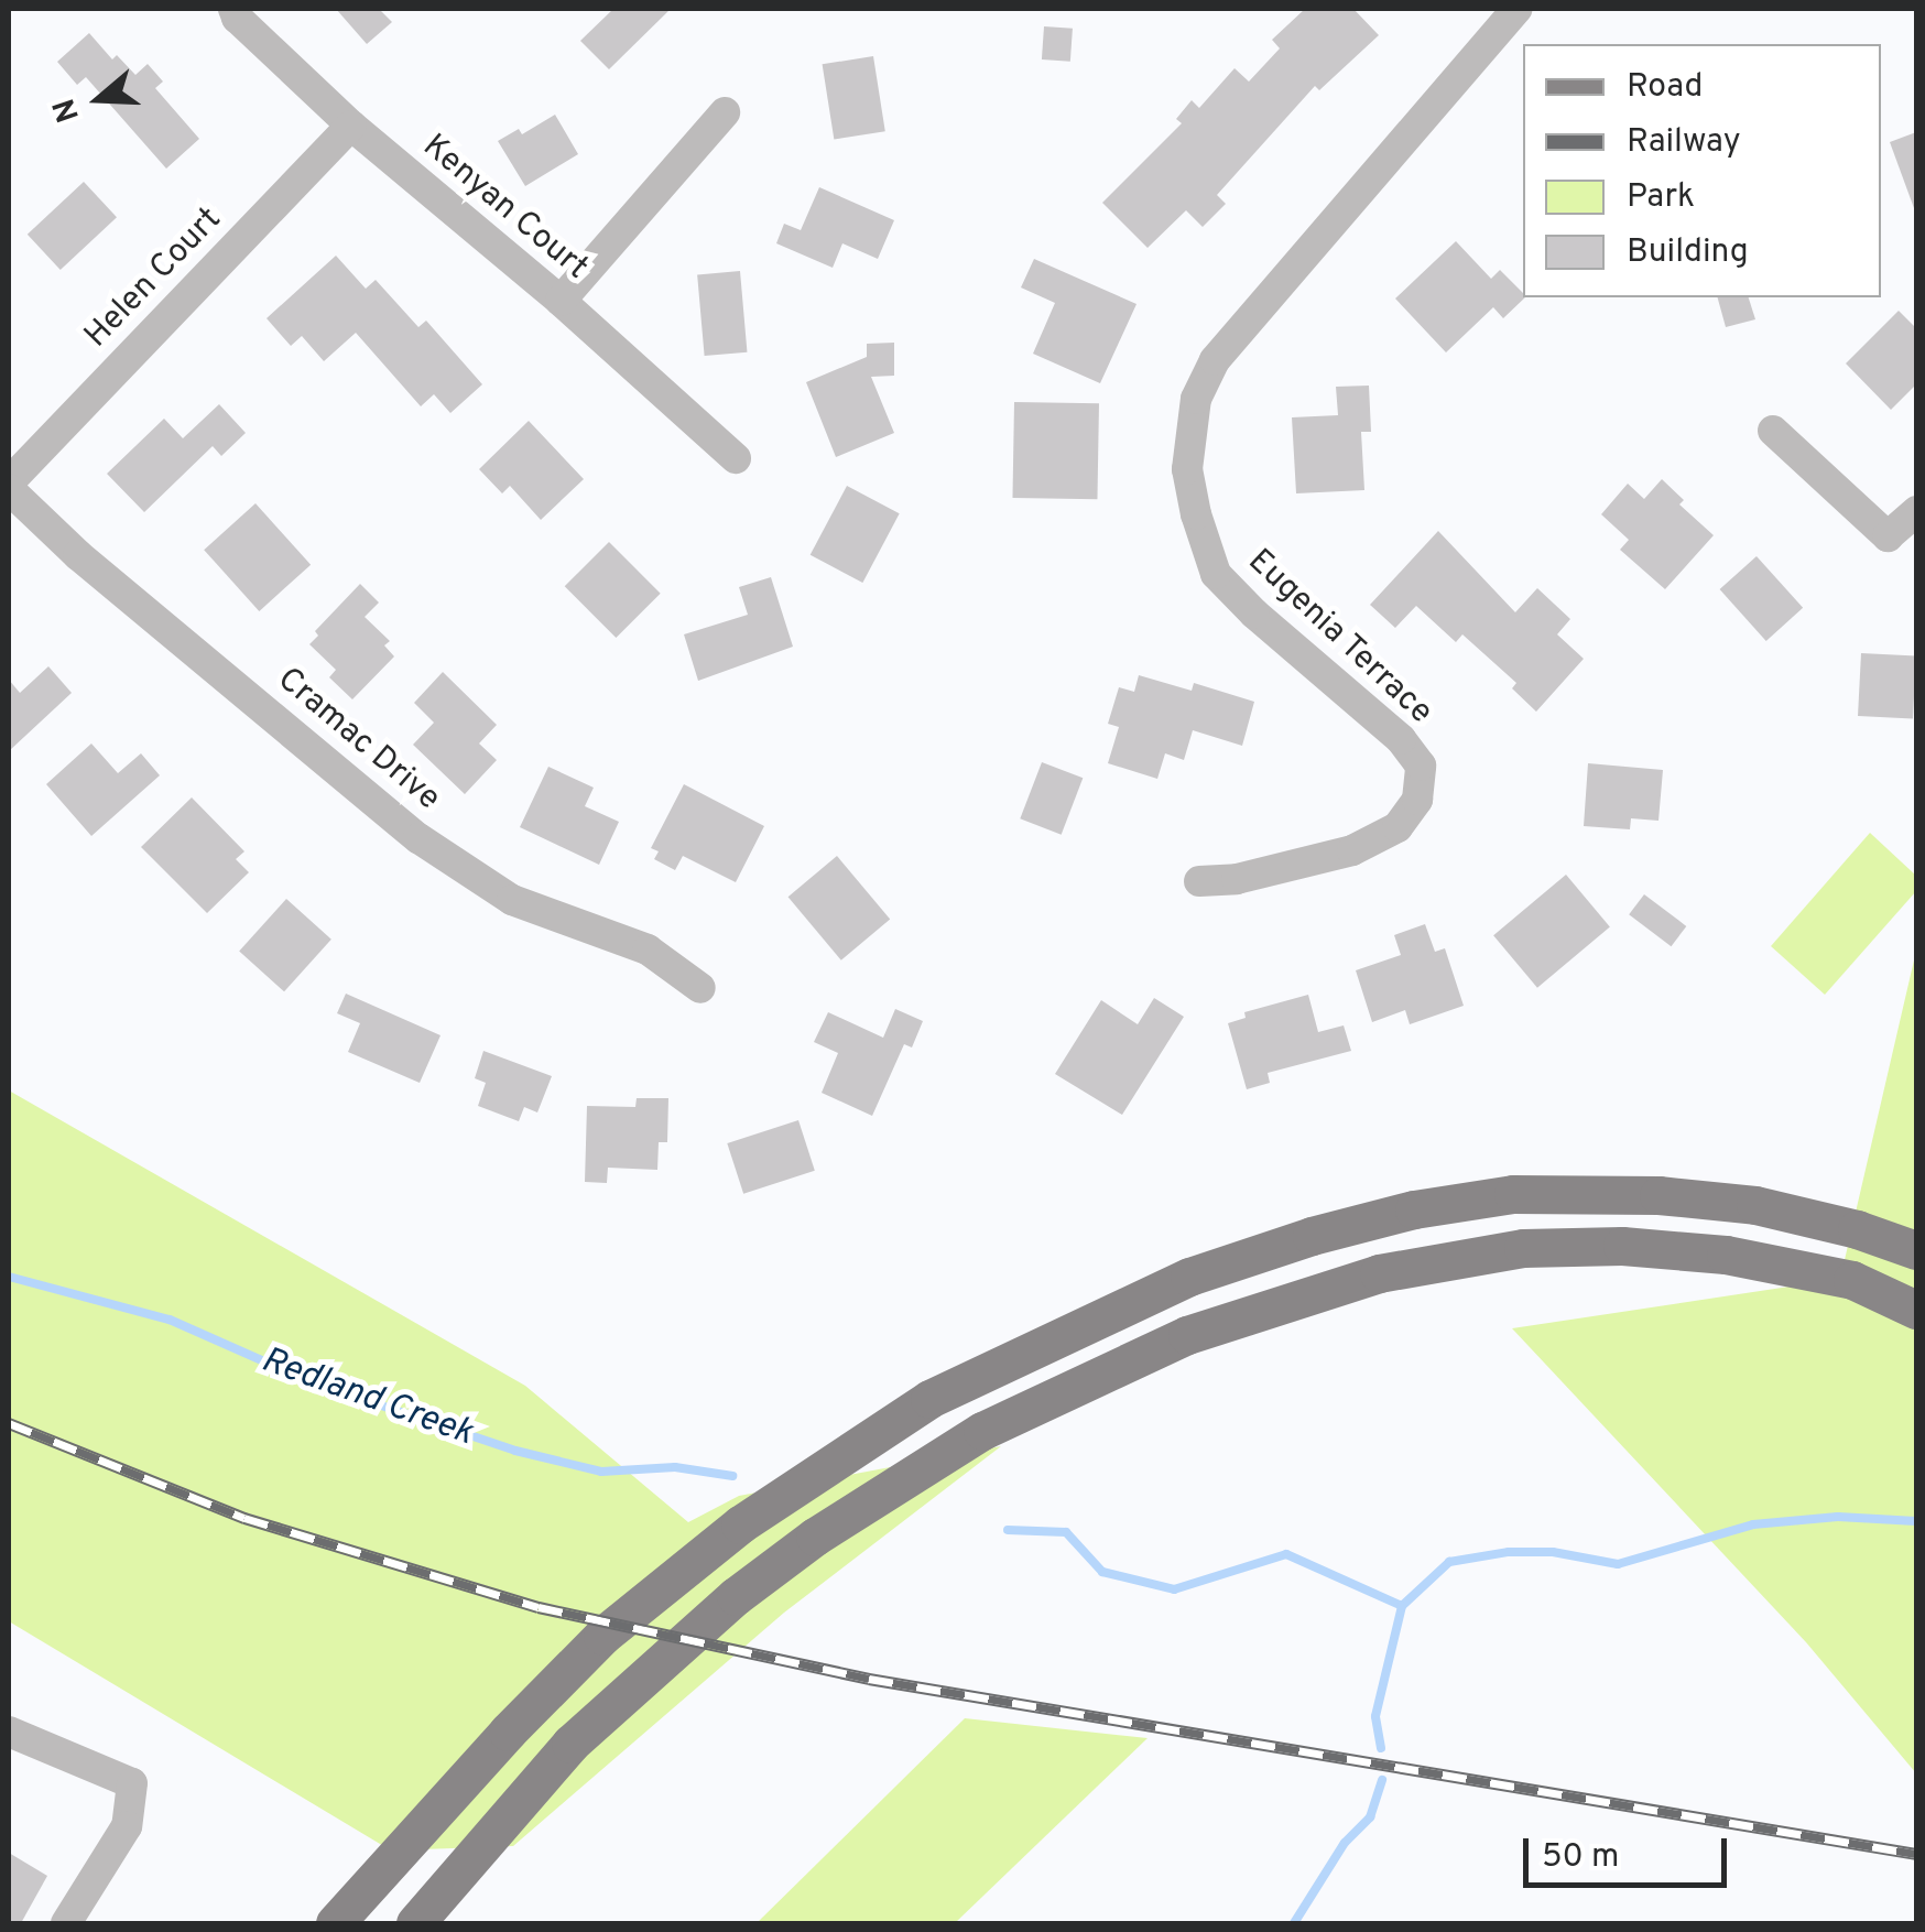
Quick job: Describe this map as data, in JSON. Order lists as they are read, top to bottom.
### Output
{
  "streets": {
    "street": [
      "Kenyan Court",
      "Helen Court",
      "Eugenia Terrace",
      "Cramac Drive"
    ]
  },
  "crossings": [
    ["Kenyan Court", "Helen Court"],
    ["Helen Court", "Cramac Drive"]
  ],
  "water": ["Redland Creek"],
  "legend": [
    "Road",
    "Railway",
    "Park",
    "Building"
  ],
  "scale_bar": "50 m",
  "north": "left"
}
